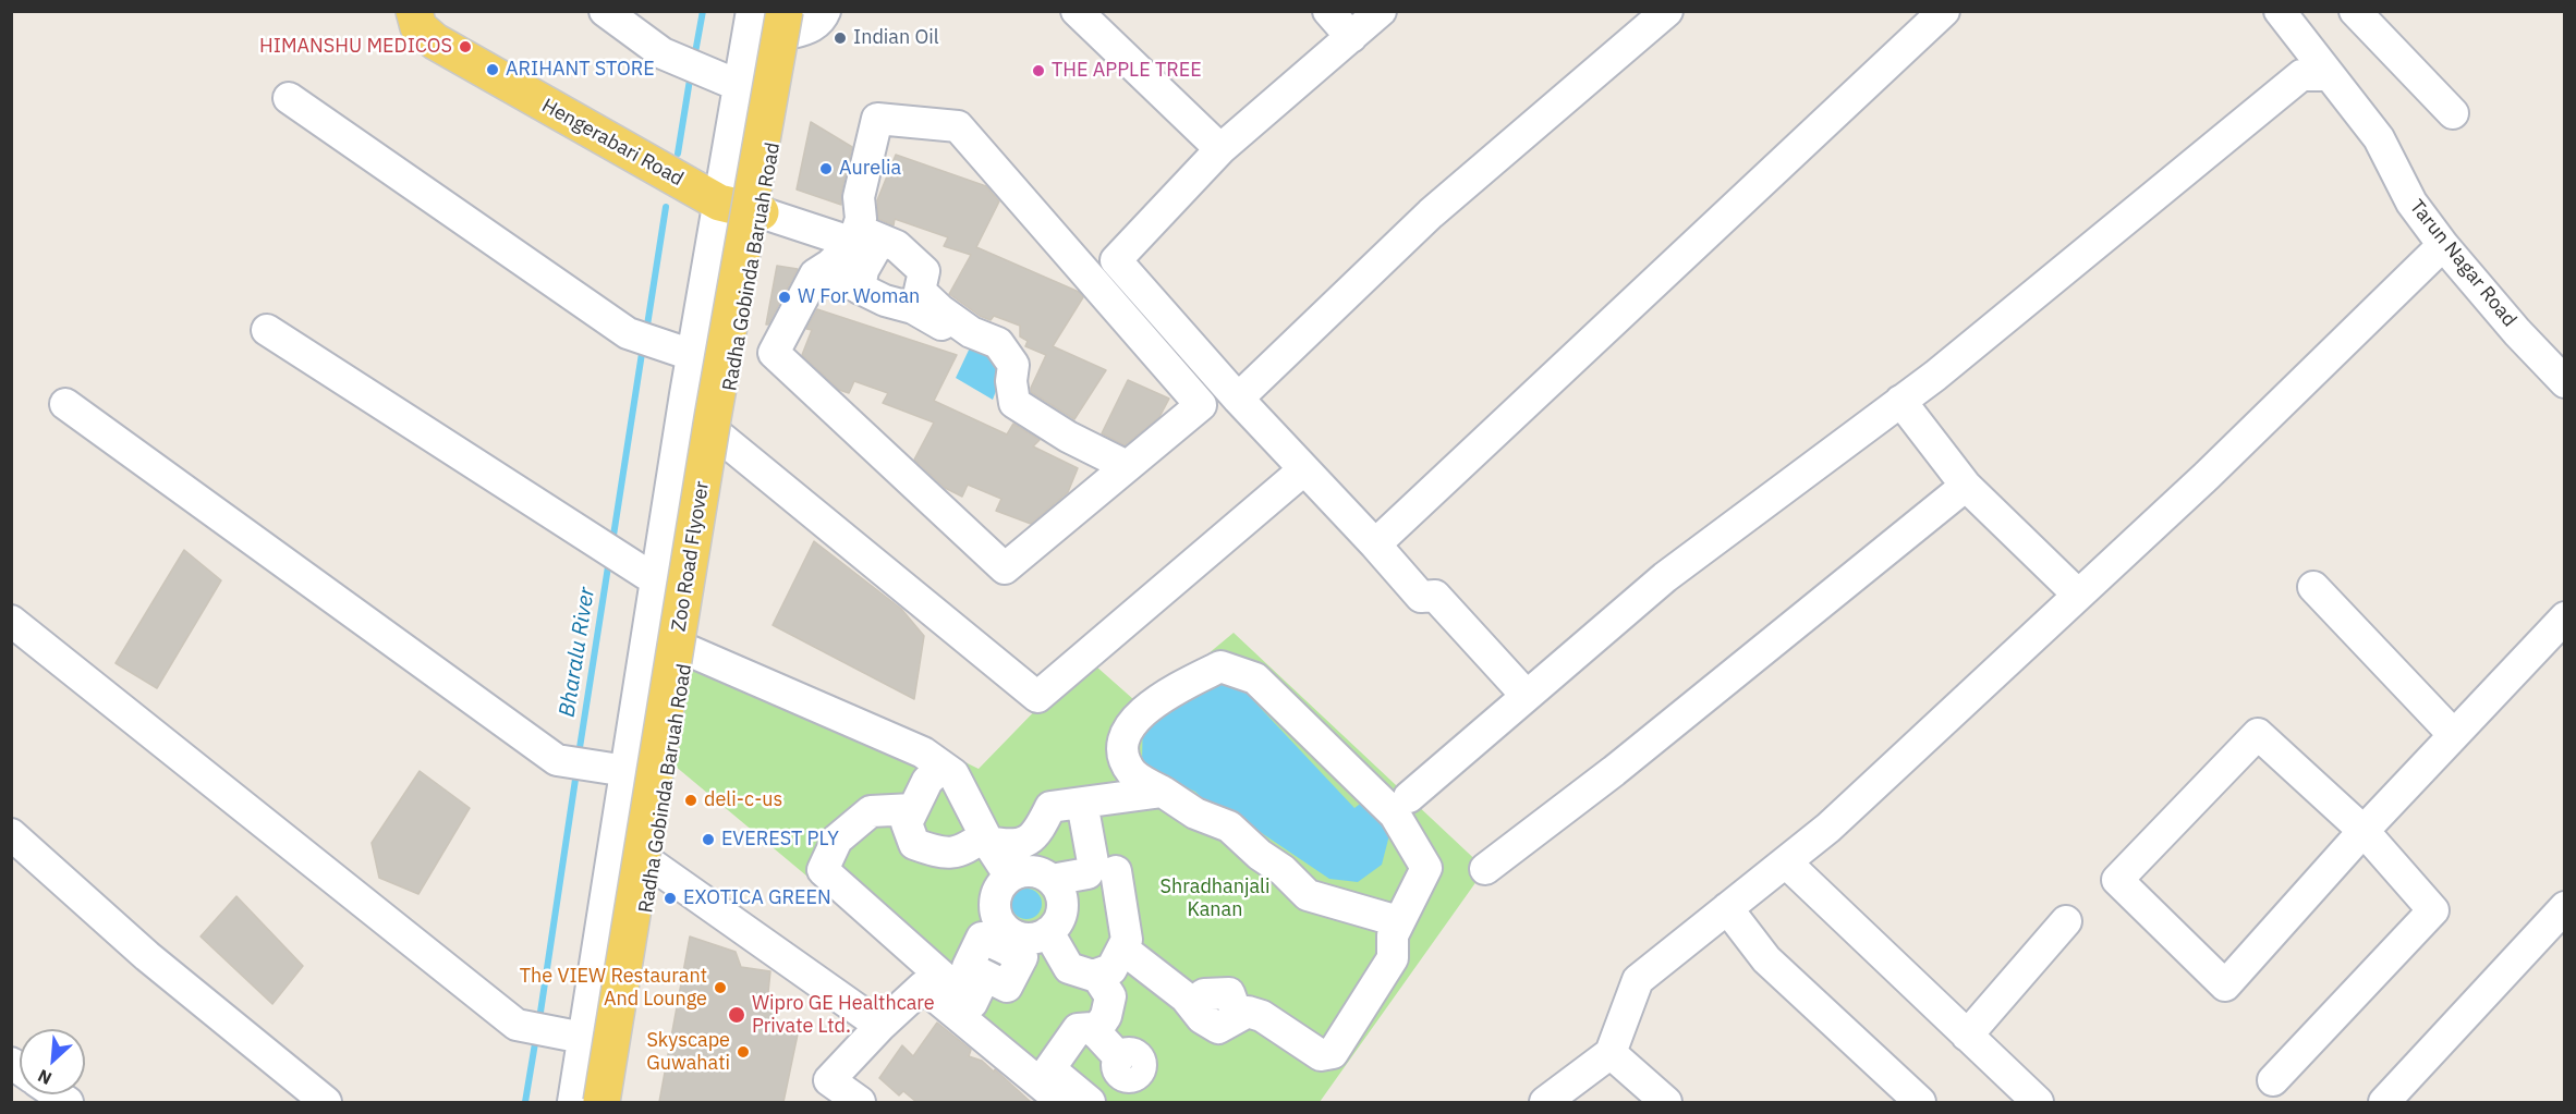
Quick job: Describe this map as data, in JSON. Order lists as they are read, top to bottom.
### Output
{
  "streets": {
    "main road": ["Hengerabari Road", "Zoo Road Flyover"],
    "street": ["Tarun Nagar Road", "Radha Gobinda Baruah Road"]
  },
  "crossings": [
    ["Hengerabari Road", "Radha Gobinda Baruah Road"],
    ["Radha Gobinda Baruah Road", "Zoo Road Flyover"]
  ],
  "water": ["Bharalu River"],
  "parks": ["Shradhanjali Kanan"],
  "places": [
    "Indian Oil",
    "HIMANSHU MEDICOS",
    "ARIHANT STORE",
    "THE APPLE TREE",
    "Aurelia",
    "W For Woman",
    "deli-c-us",
    "EVEREST PLY",
    "EXOTICA GREEN",
    "The VIEW Restaurant And Lounge",
    "Wipro GE Healthcare Private Ltd.",
    "Skyscape Guwahati"
  ],
  "north": "bottom left"
}
